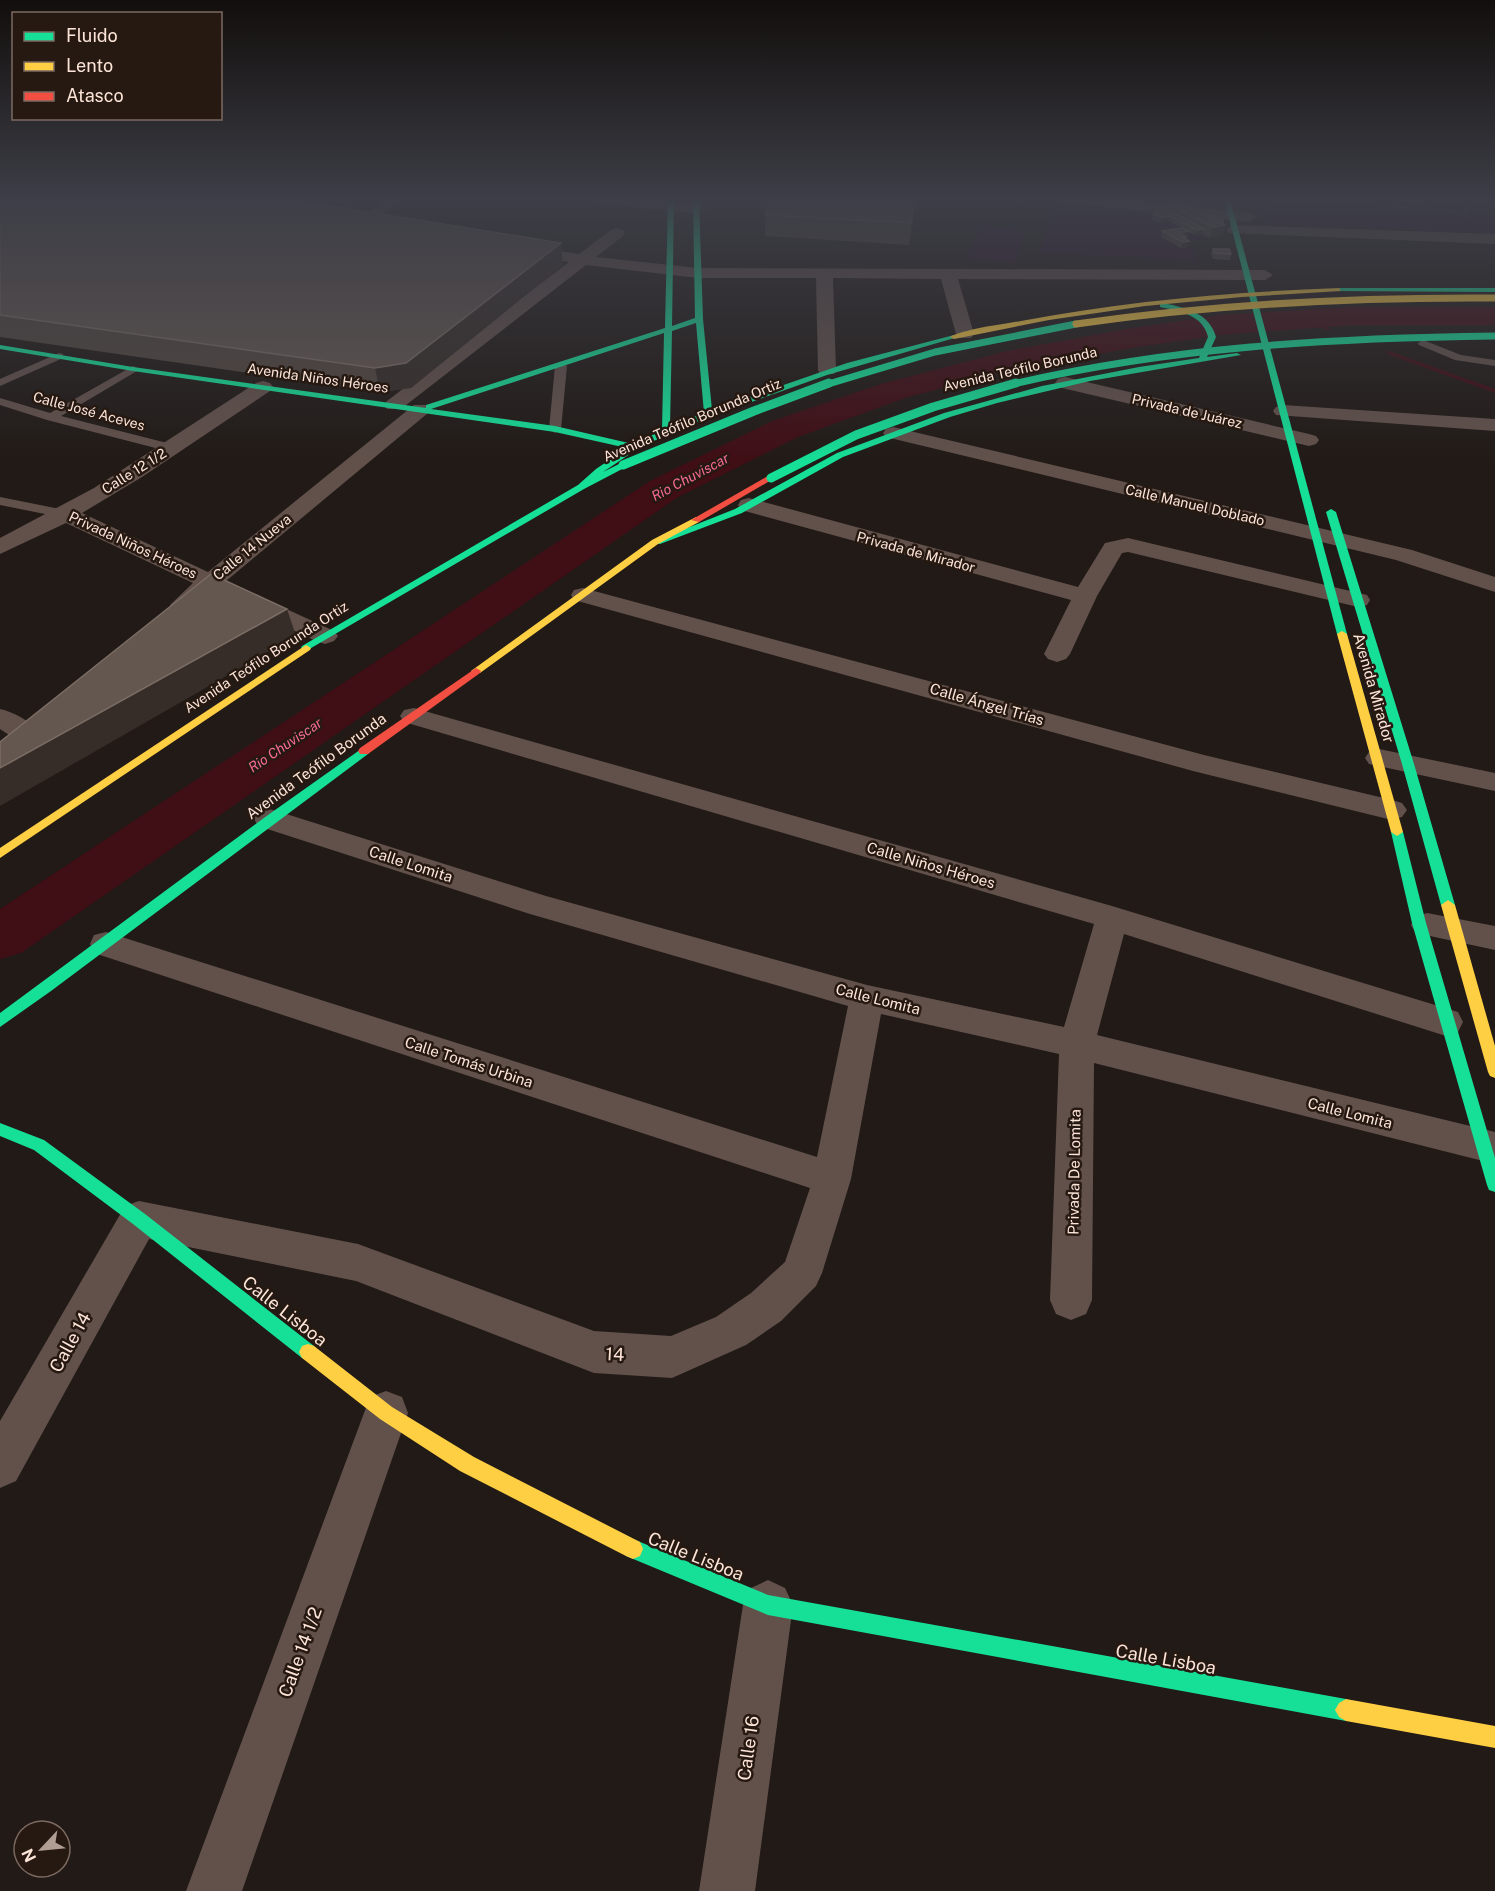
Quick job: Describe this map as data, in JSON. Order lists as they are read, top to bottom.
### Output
{
  "streets": {
    "main road": [
      "Avenida Teófilo Borunda",
      "Avenida Niños Héroes",
      "Avenida Teófilo Borunda Ortiz",
      "Avenida Mirador",
      "Calle Lisboa"
    ],
    "street": [
      "Privada de Juárez",
      "Calle 12 1/2",
      "Calle Manuel Doblado",
      "Privada Niños Héroes",
      "Calle 14 Nueva",
      "Privada de Mirador",
      "Calle Ángel Trías",
      "Calle Lomita",
      "Calle Niños Héroes",
      "Calle Tomás Urbina",
      "Privada De Lomita",
      "Calle 14",
      "14",
      "Calle 14 1/2",
      "Calle 16"
    ],
    "lane": ["Calle José Aceves"]
  },
  "crossings": [
    ["Avenida Teófilo Borunda", "Privada de Juárez"],
    ["Avenida Teófilo Borunda", "Calle Manuel Doblado"],
    ["Avenida Teófilo Borunda", "Privada de Mirador"],
    ["Avenida Teófilo Borunda", "Avenida Mirador"],
    ["Avenida Teófilo Borunda", "Calle Ángel Trías"],
    ["Avenida Teófilo Borunda", "Calle Lomita"],
    ["Avenida Teófilo Borunda", "Calle Niños Héroes"],
    ["Avenida Teófilo Borunda", "Calle Tomás Urbina"],
    ["Avenida Niños Héroes", "Calle 12 1/2"],
    ["Avenida Niños Héroes", "Calle 14 Nueva"],
    ["Calle José Aceves", "Calle 12 1/2"],
    ["Privada de Juárez", "Avenida Mirador"],
    ["Avenida Teófilo Borunda Ortiz", "Privada Niños Héroes"],
    ["Calle 12 1/2", "Privada Niños Héroes"],
    ["Calle Manuel Doblado", "Avenida Mirador"],
    ["Privada Niños Héroes", "Calle 14 Nueva"],
    ["Avenida Mirador", "Calle Ángel Trías"],
    ["Avenida Mirador", "Calle Lomita"],
    ["Avenida Mirador", "Calle Niños Héroes"],
    ["Calle Lomita", "Privada De Lomita"],
    ["Calle Lomita", "14"],
    ["Calle Tomás Urbina", "14"],
    ["Calle Lisboa", "Calle 14"],
    ["Calle Lisboa", "14"],
    ["Calle Lisboa", "Calle 14 1/2"],
    ["Calle Lisboa", "Calle 16"],
    ["Calle 14", "14"]
  ],
  "water": ["Rio Chuviscar"],
  "legend": ["Fluido", "Lento", "Atasco"],
  "north": "bottom left"
}
